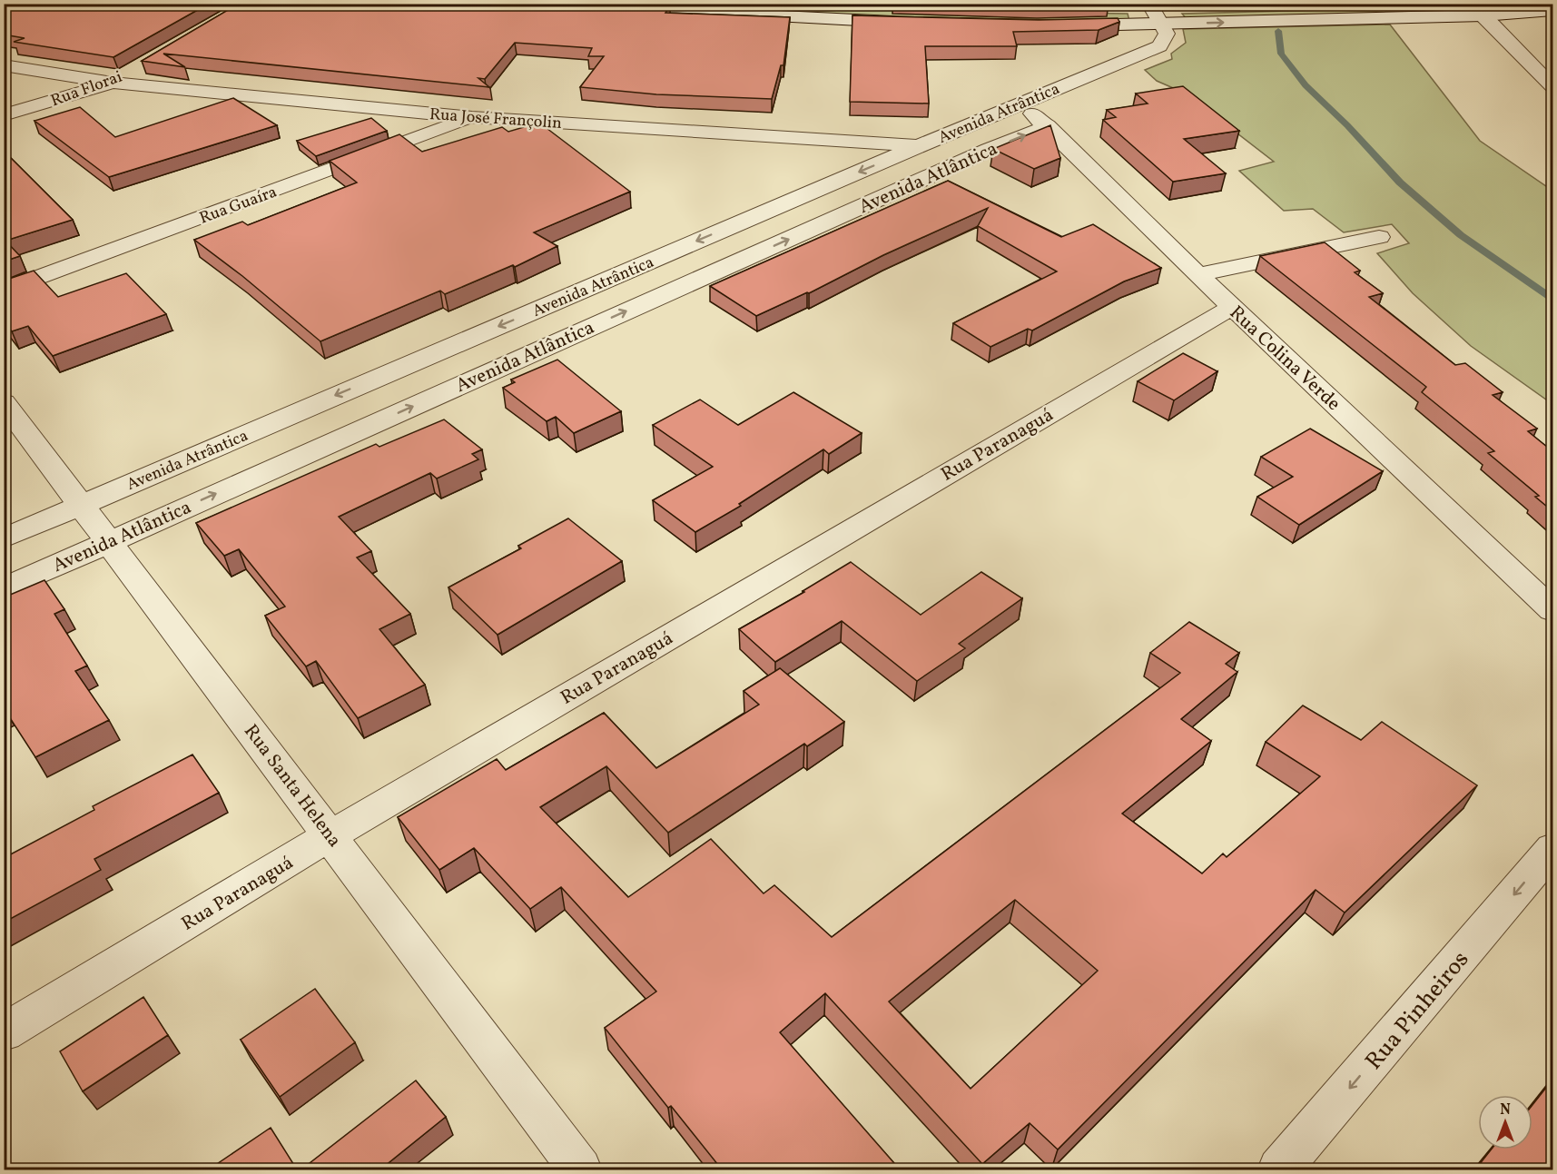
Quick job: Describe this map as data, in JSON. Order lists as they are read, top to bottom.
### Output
{
  "streets": {
    "street": [
      "Rua Florai",
      "Avenida Atrântica",
      "Rua José Françolin",
      "Avenida Atlântica",
      "Rua Guaíra",
      "Rua Colina Verde",
      "Rua Paranaguá",
      "Rua Santa Helena",
      "Rua Pinheiros"
    ]
  },
  "crossings": [
    ["Rua Florai", "Rua José Françolin"],
    ["Avenida Atrântica", "Rua José Françolin"],
    ["Avenida Atrântica", "Rua Colina Verde"],
    ["Avenida Atrântica", "Rua Santa Helena"],
    ["Rua José Françolin", "Avenida Atlântica"],
    ["Rua José Françolin", "Rua Guaíra"],
    ["Avenida Atlântica", "Rua Colina Verde"],
    ["Avenida Atlântica", "Rua Santa Helena"],
    ["Rua Colina Verde", "Rua Paranaguá"],
    ["Rua Paranaguá", "Rua Santa Helena"]
  ],
  "one_way": ["Avenida Atrântica", "Avenida Atlântica", "Rua Pinheiros"],
  "north": "top"
}
